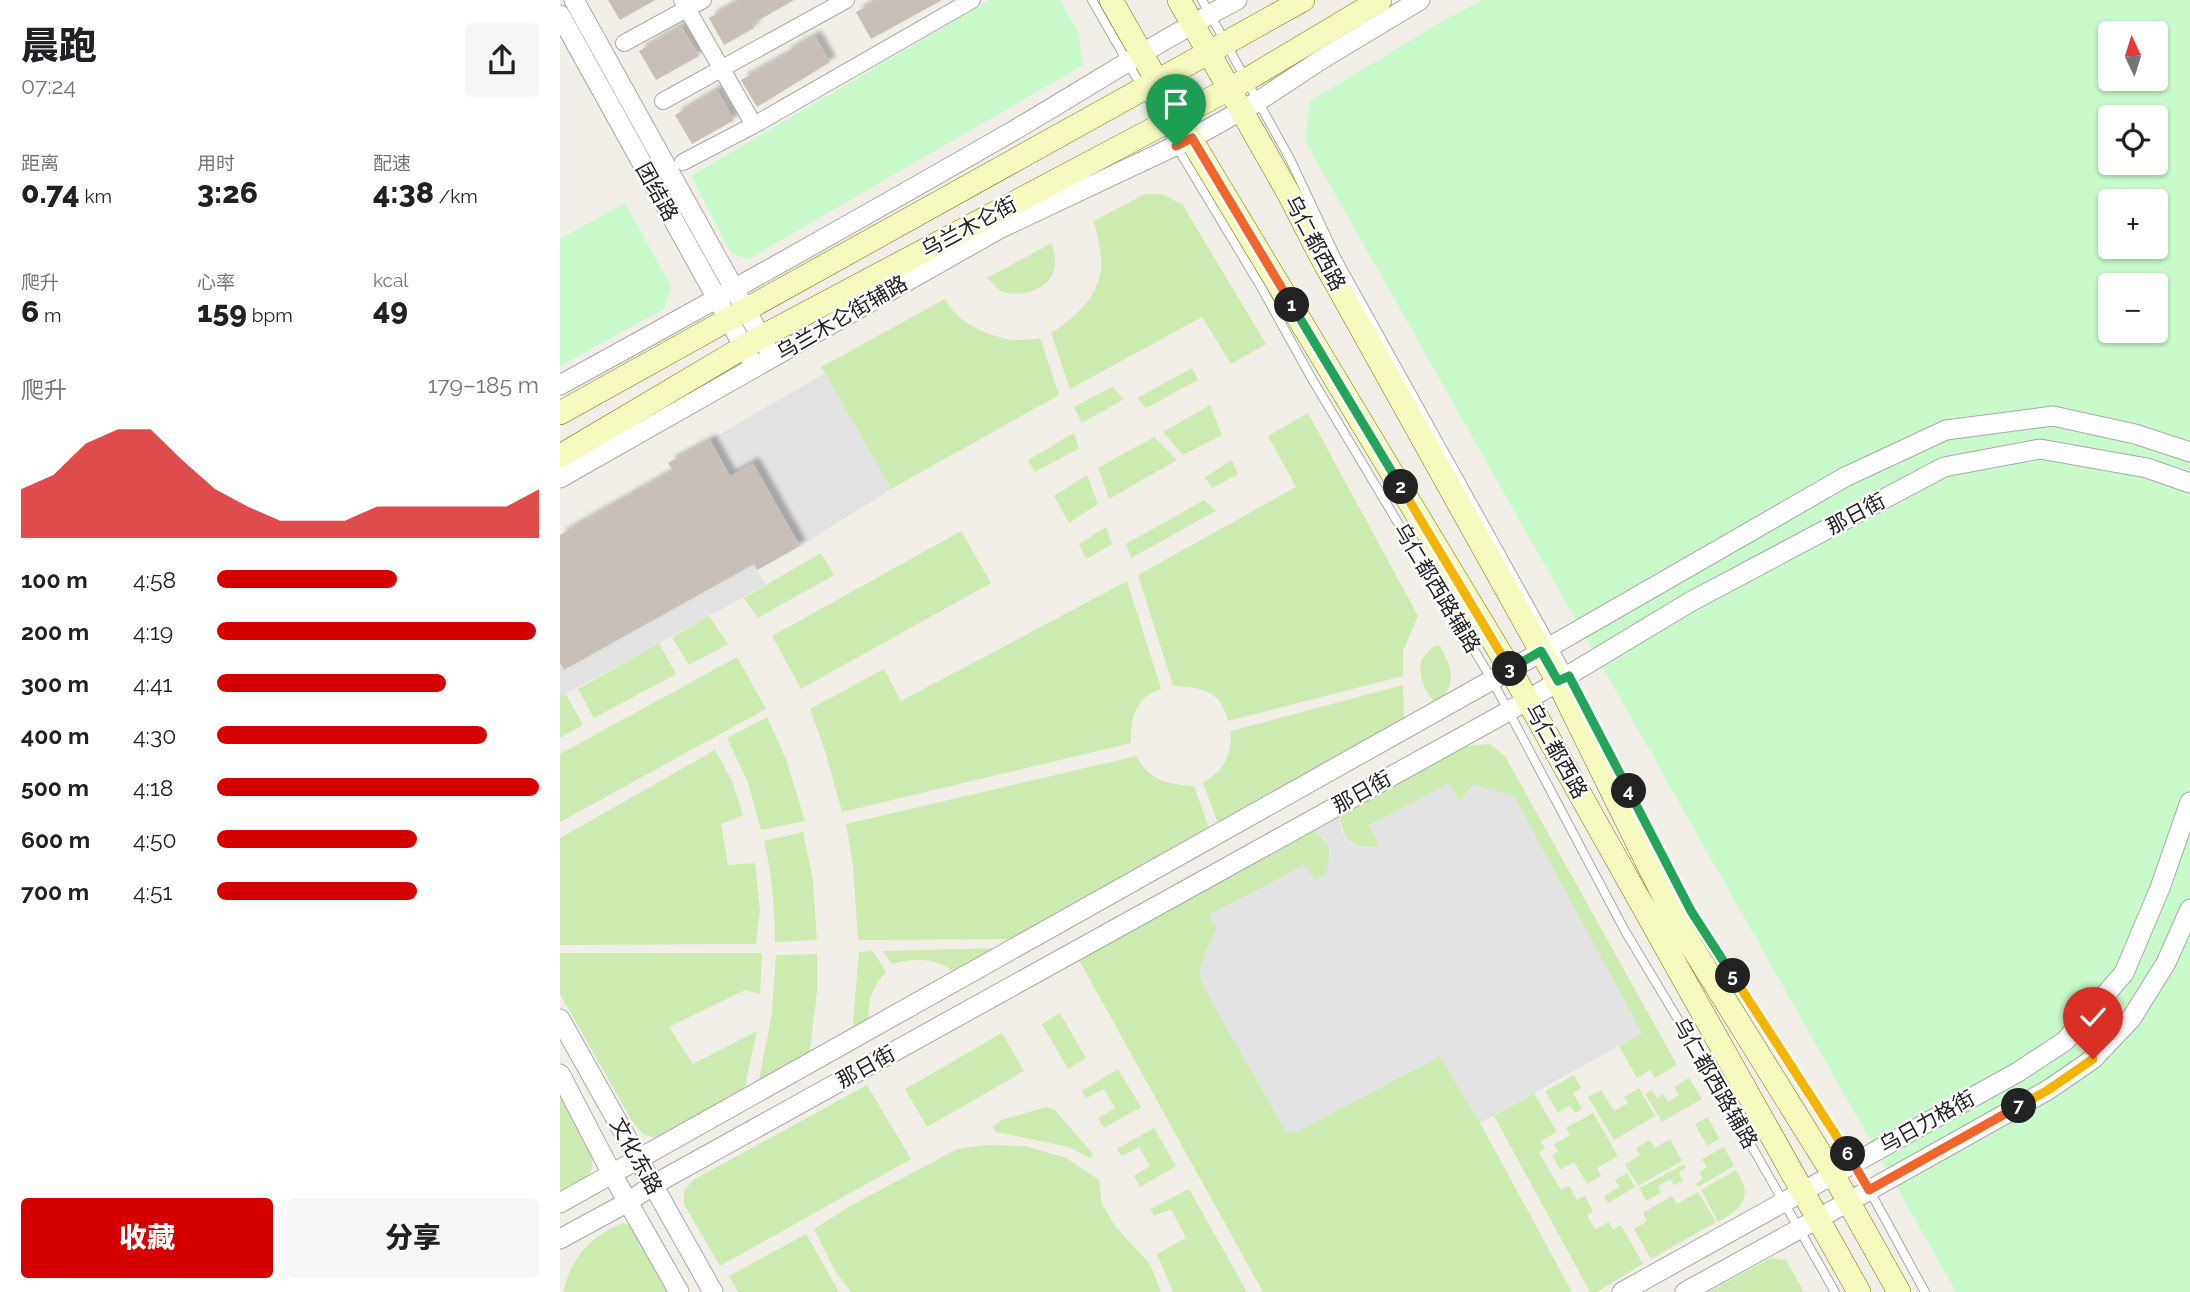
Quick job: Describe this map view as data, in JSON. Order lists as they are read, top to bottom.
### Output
{
  "streets": {
    "main road": ["乌兰木仑街", "乌仁都西路"],
    "street": [
      "团结路",
      "乌兰木仑街辅路",
      "那日街",
      "乌日力格街",
      "文化东路"
    ]
  },
  "crossings": [
    ["团结路", "乌兰木仑街"],
    ["团结路", "乌兰木仑街辅路"],
    ["乌兰木仑街", "乌仁都西路"],
    ["乌仁都西路", "乌兰木仑街辅路"],
    ["乌仁都西路", "那日街"],
    ["乌仁都西路", "乌日力格街"],
    ["那日街", "文化东路"]
  ],
  "north": "top",
  "page": {
    "heading": ["晨跑", "07:24"],
    "map_buttons": ["+", "−"],
    "stats": [
      ["距离", "0.74 km"],
      ["用时", "3:26"],
      ["配速", "4:38 /km"],
      ["爬升", "6 m"],
      ["心率", "159 bpm"],
      ["kcal", "49"]
    ],
    "pins": [
      "1",
      "2",
      "3",
      "4",
      "5",
      "7",
      "6"
    ],
    "chart": ["爬升", "179–185 m"],
    "list": [
      {
        "name": "100 m",
        "note": "4:58"
      },
      {
        "name": "200 m",
        "note": "4:19"
      },
      {
        "name": "300 m",
        "note": "4:41"
      },
      {
        "name": "400 m",
        "note": "4:30"
      },
      {
        "name": "500 m",
        "note": "4:18"
      },
      {
        "name": "600 m",
        "note": "4:50"
      },
      {
        "name": "700 m",
        "note": "4:51"
      }
    ],
    "buttons": ["收藏", "分享"]
  }
}
